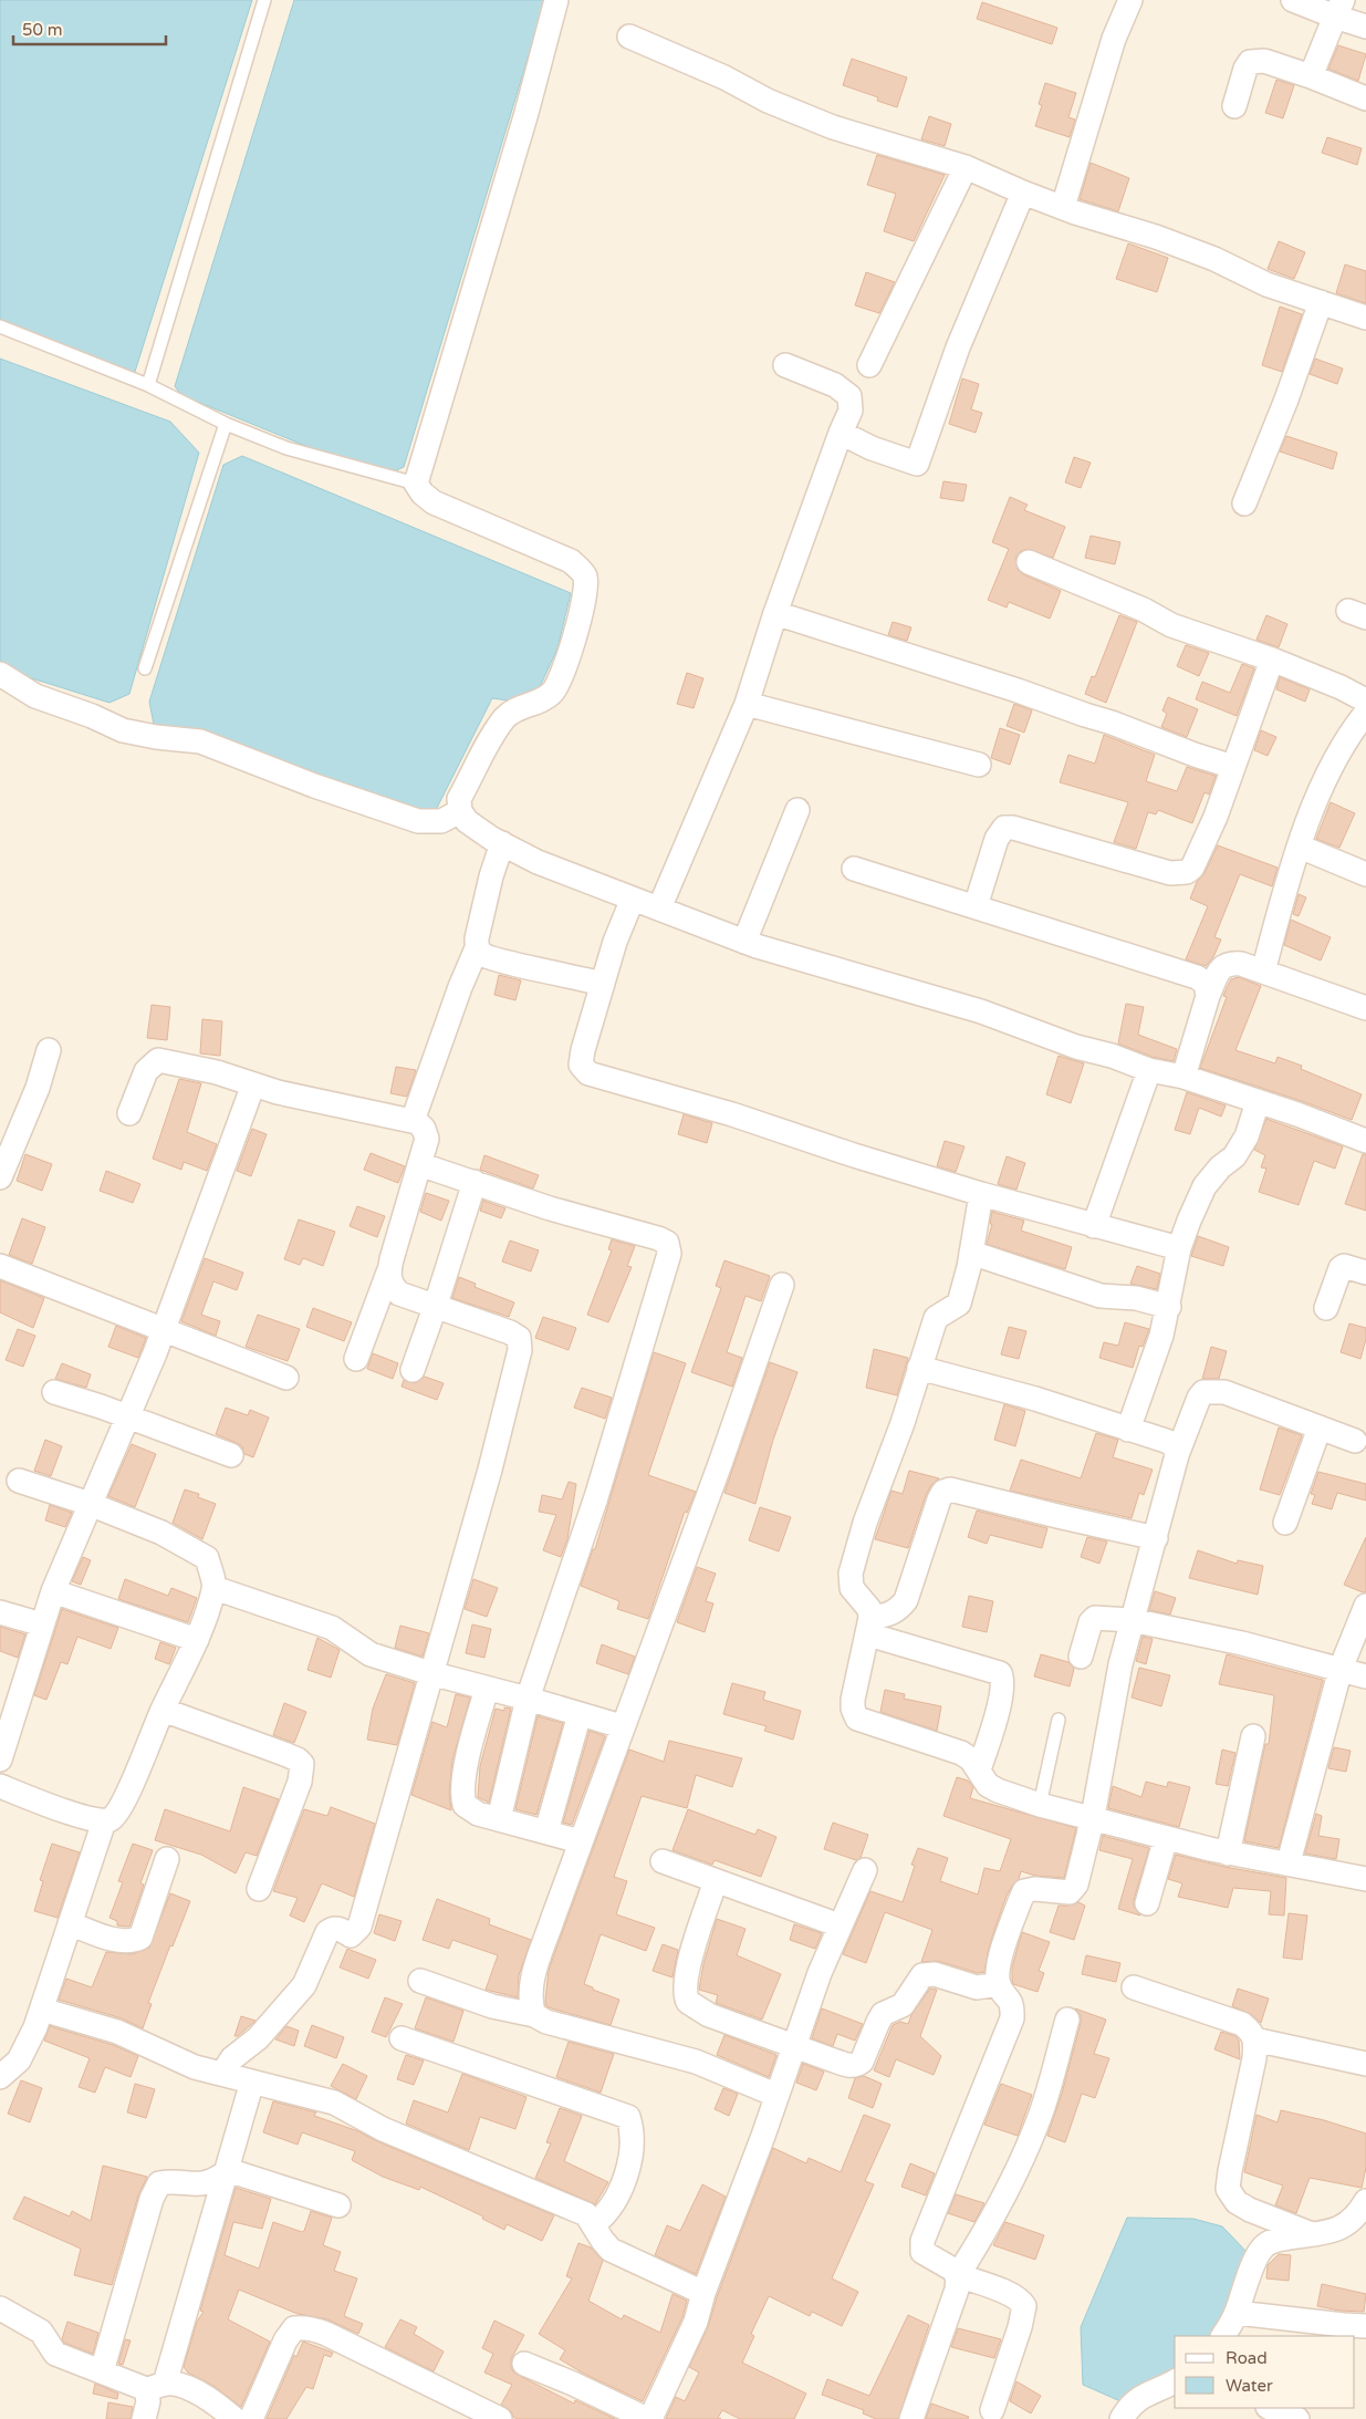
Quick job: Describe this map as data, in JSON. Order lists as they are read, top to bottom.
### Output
{
  "legend": ["Road", "Water"],
  "scale_bar": "50 m"
}
